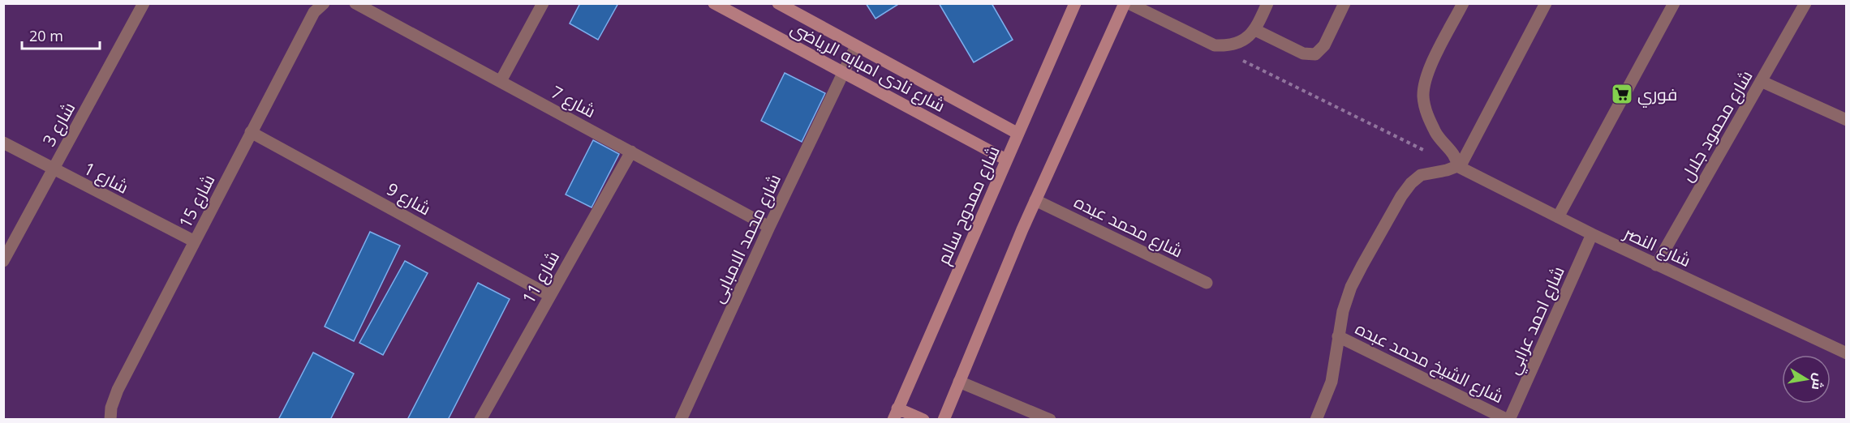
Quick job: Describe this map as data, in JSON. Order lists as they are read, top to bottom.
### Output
{
  "streets": {
    "main road": ["شارع نادى امبابه الرياضى", "شارع ممدوح سالم"],
    "street": [
      "شارع 7",
      "شارع 3",
      "شارع محمود جلال",
      "شارع 1",
      "شارع 9",
      "شارع 15",
      "شارع محمد عبده",
      "شارع محمد الامبابى",
      "شارع النصر",
      "شارع 11",
      "شارع احمد عرابي",
      "شارع الشيخ محمد عبده"
    ]
  },
  "crossings": [
    ["شارع نادى امبابه الرياضى", "شارع ممدوح سالم"],
    ["شارع نادى امبابه الرياضى", "شارع محمد الامبابى"],
    ["شارع 7", "شارع محمد الامبابى"],
    ["شارع 7", "شارع 11"],
    ["شارع 3", "شارع 1"],
    ["شارع محمود جلال", "شارع النصر"],
    ["شارع 1", "شارع 15"],
    ["شارع 9", "شارع 15"],
    ["شارع 9", "شارع 11"],
    ["شارع النصر", "شارع احمد عرابي"],
    ["شارع احمد عرابي", "شارع الشيخ محمد عبده"]
  ],
  "places": {
    "supermarket": ["فوري"]
  },
  "scale_bar": "20 m",
  "north": "right"
}
